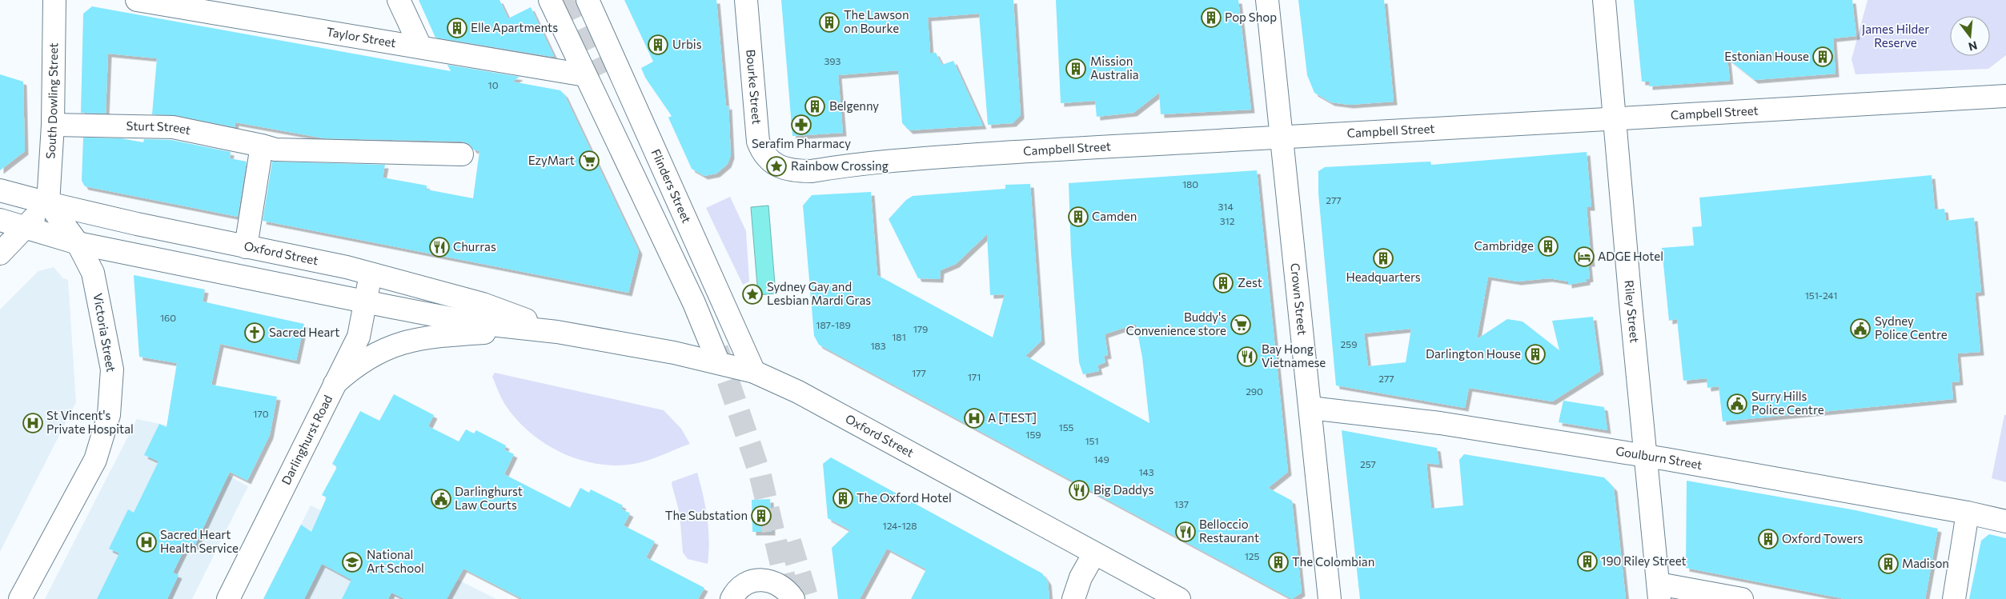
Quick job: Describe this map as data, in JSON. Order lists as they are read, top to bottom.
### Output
{
  "streets": {
    "street": [
      "Taylor Street",
      "Bourke Street",
      "South Dowling Street",
      "Campbell Street",
      "Sturt Street",
      "Flinders Street",
      "Oxford Street",
      "Crown Street",
      "Riley Street",
      "Victoria Street",
      "Darlinghurst Road",
      "Goulburn Street"
    ]
  },
  "crossings": [
    ["Bourke Street", "Campbell Street"],
    ["South Dowling Street", "Sturt Street"],
    ["South Dowling Street", "Oxford Street"],
    ["South Dowling Street", "Victoria Street"],
    ["Campbell Street", "Crown Street"],
    ["Campbell Street", "Riley Street"],
    ["Flinders Street", "Oxford Street"],
    ["Oxford Street", "Victoria Street"],
    ["Oxford Street", "Darlinghurst Road"],
    ["Crown Street", "Goulburn Street"],
    ["Riley Street", "Goulburn Street"]
  ],
  "parks": ["James Hilder Reserve"],
  "places": {
    "building": [
      "Pop Shop",
      "The Lawson on Bourke",
      "Elle Apartments",
      "Urbis",
      "Estonian House",
      "Mission Australia",
      "Belgenny",
      "Camden",
      "Cambridge",
      "Headquarters",
      "Zest",
      "Darlington House",
      "The Oxford Hotel",
      "The Substation",
      "Oxford Towers",
      "190 Riley Street",
      "The Colombian",
      "Madison"
    ],
    "pharmacy": ["Serafim Pharmacy"],
    "supermarket": ["EzyMart", "Buddy's Convenience store"],
    "place": ["Rainbow Crossing", "Sydney Gay and Lesbian Mardi Gras"],
    "restaurant": [
      "Churras",
      "Bay Hong Vietnamese",
      "Big Daddys",
      "Belloccio Restaurant"
    ],
    "hotel": ["ADGE Hotel"],
    "public building": ["Sydney Police Centre", "Surry Hills Police Centre", "Darlinghurst Law Courts"],
    "church": ["Sacred Heart"],
    "hospital": ["A [TEST]", "St Vincent's Private Hospital", "Sacred Heart Health Service"],
    "school or university": ["National Art School"]
  },
  "house_numbers": [
    "393",
    "10",
    "180",
    "277",
    "314",
    "312",
    "151-241",
    "160",
    "187-189",
    "179",
    "181",
    "259",
    "183",
    "177",
    "171",
    "277",
    "290",
    "170",
    "155",
    "159",
    "151",
    "149",
    "257",
    "143",
    "137",
    "124-128",
    "125"
  ],
  "north": "bottom"
}
